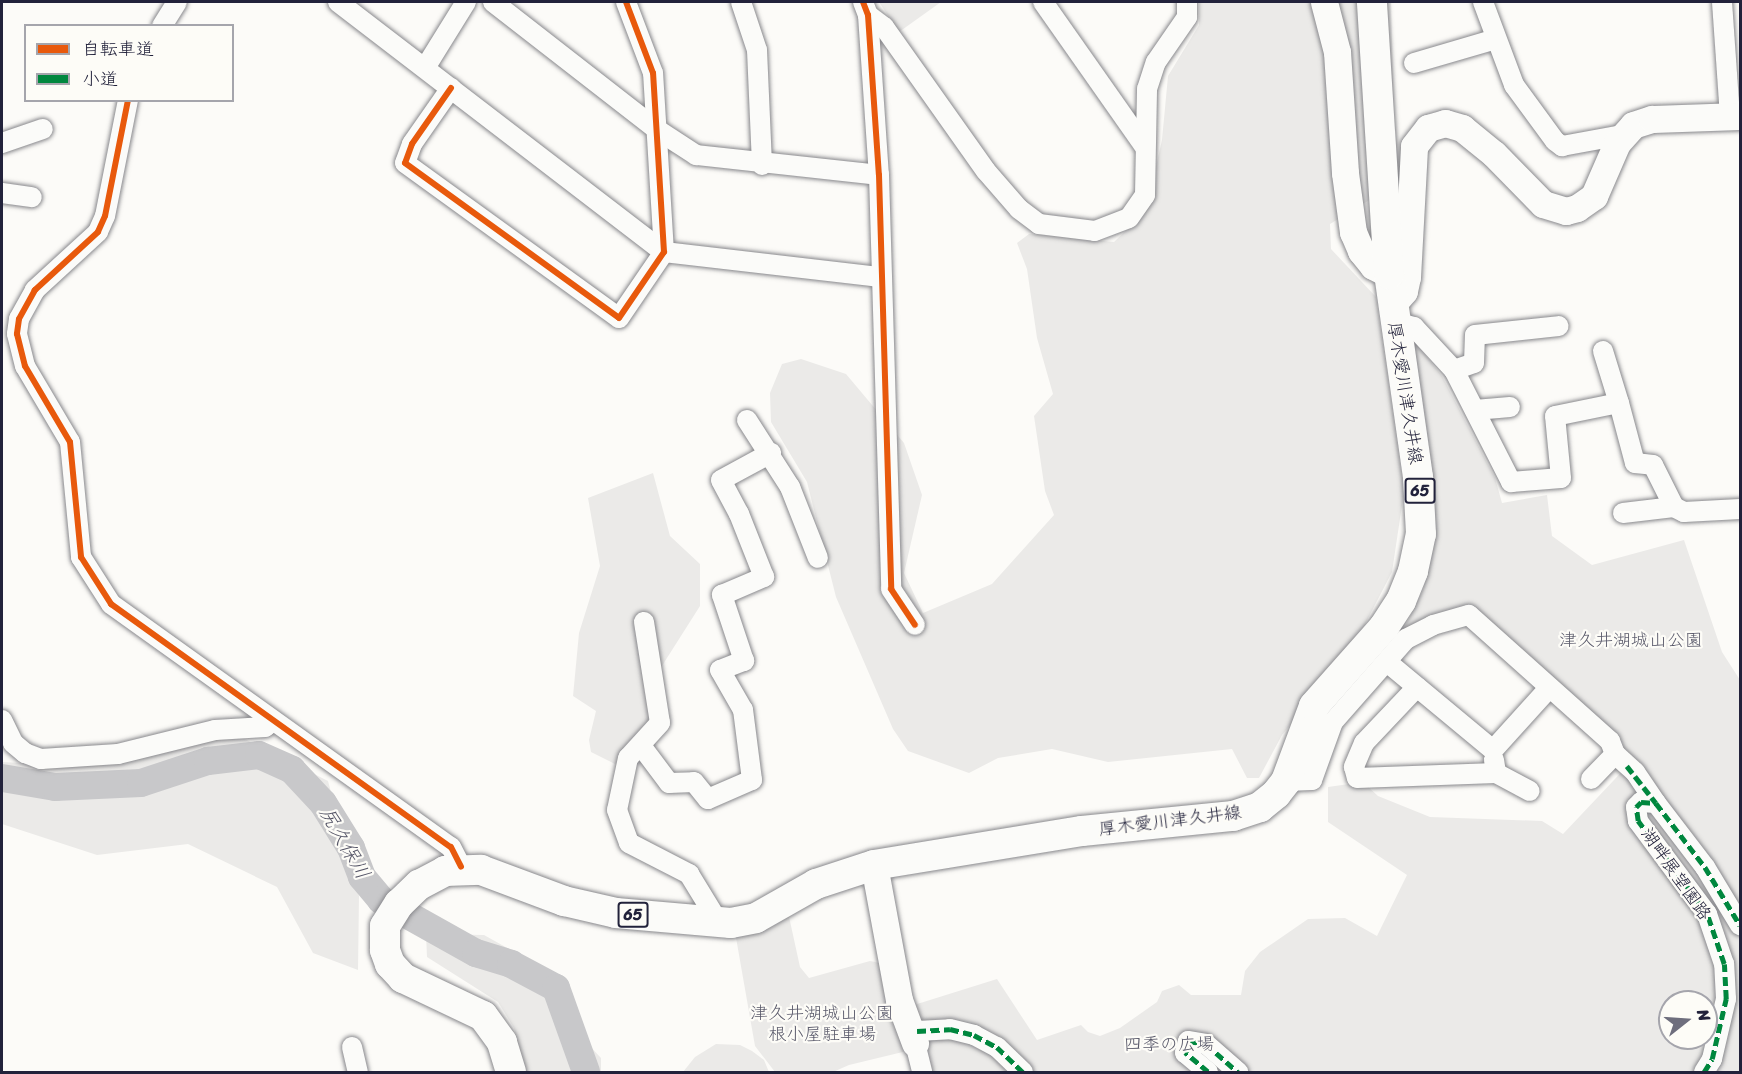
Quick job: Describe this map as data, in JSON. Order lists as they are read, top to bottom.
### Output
{
  "streets": {
    "main road": ["厚木愛川津久井線", "65"],
    "street": ["湖畔展望園路"]
  },
  "water": ["尻久保川"],
  "parks": ["津久井湖城山公園", "津久井湖城山公園 根小屋駐車場", "四季の広場"],
  "legend": ["自転車道", "小道"],
  "north": "right"
}
